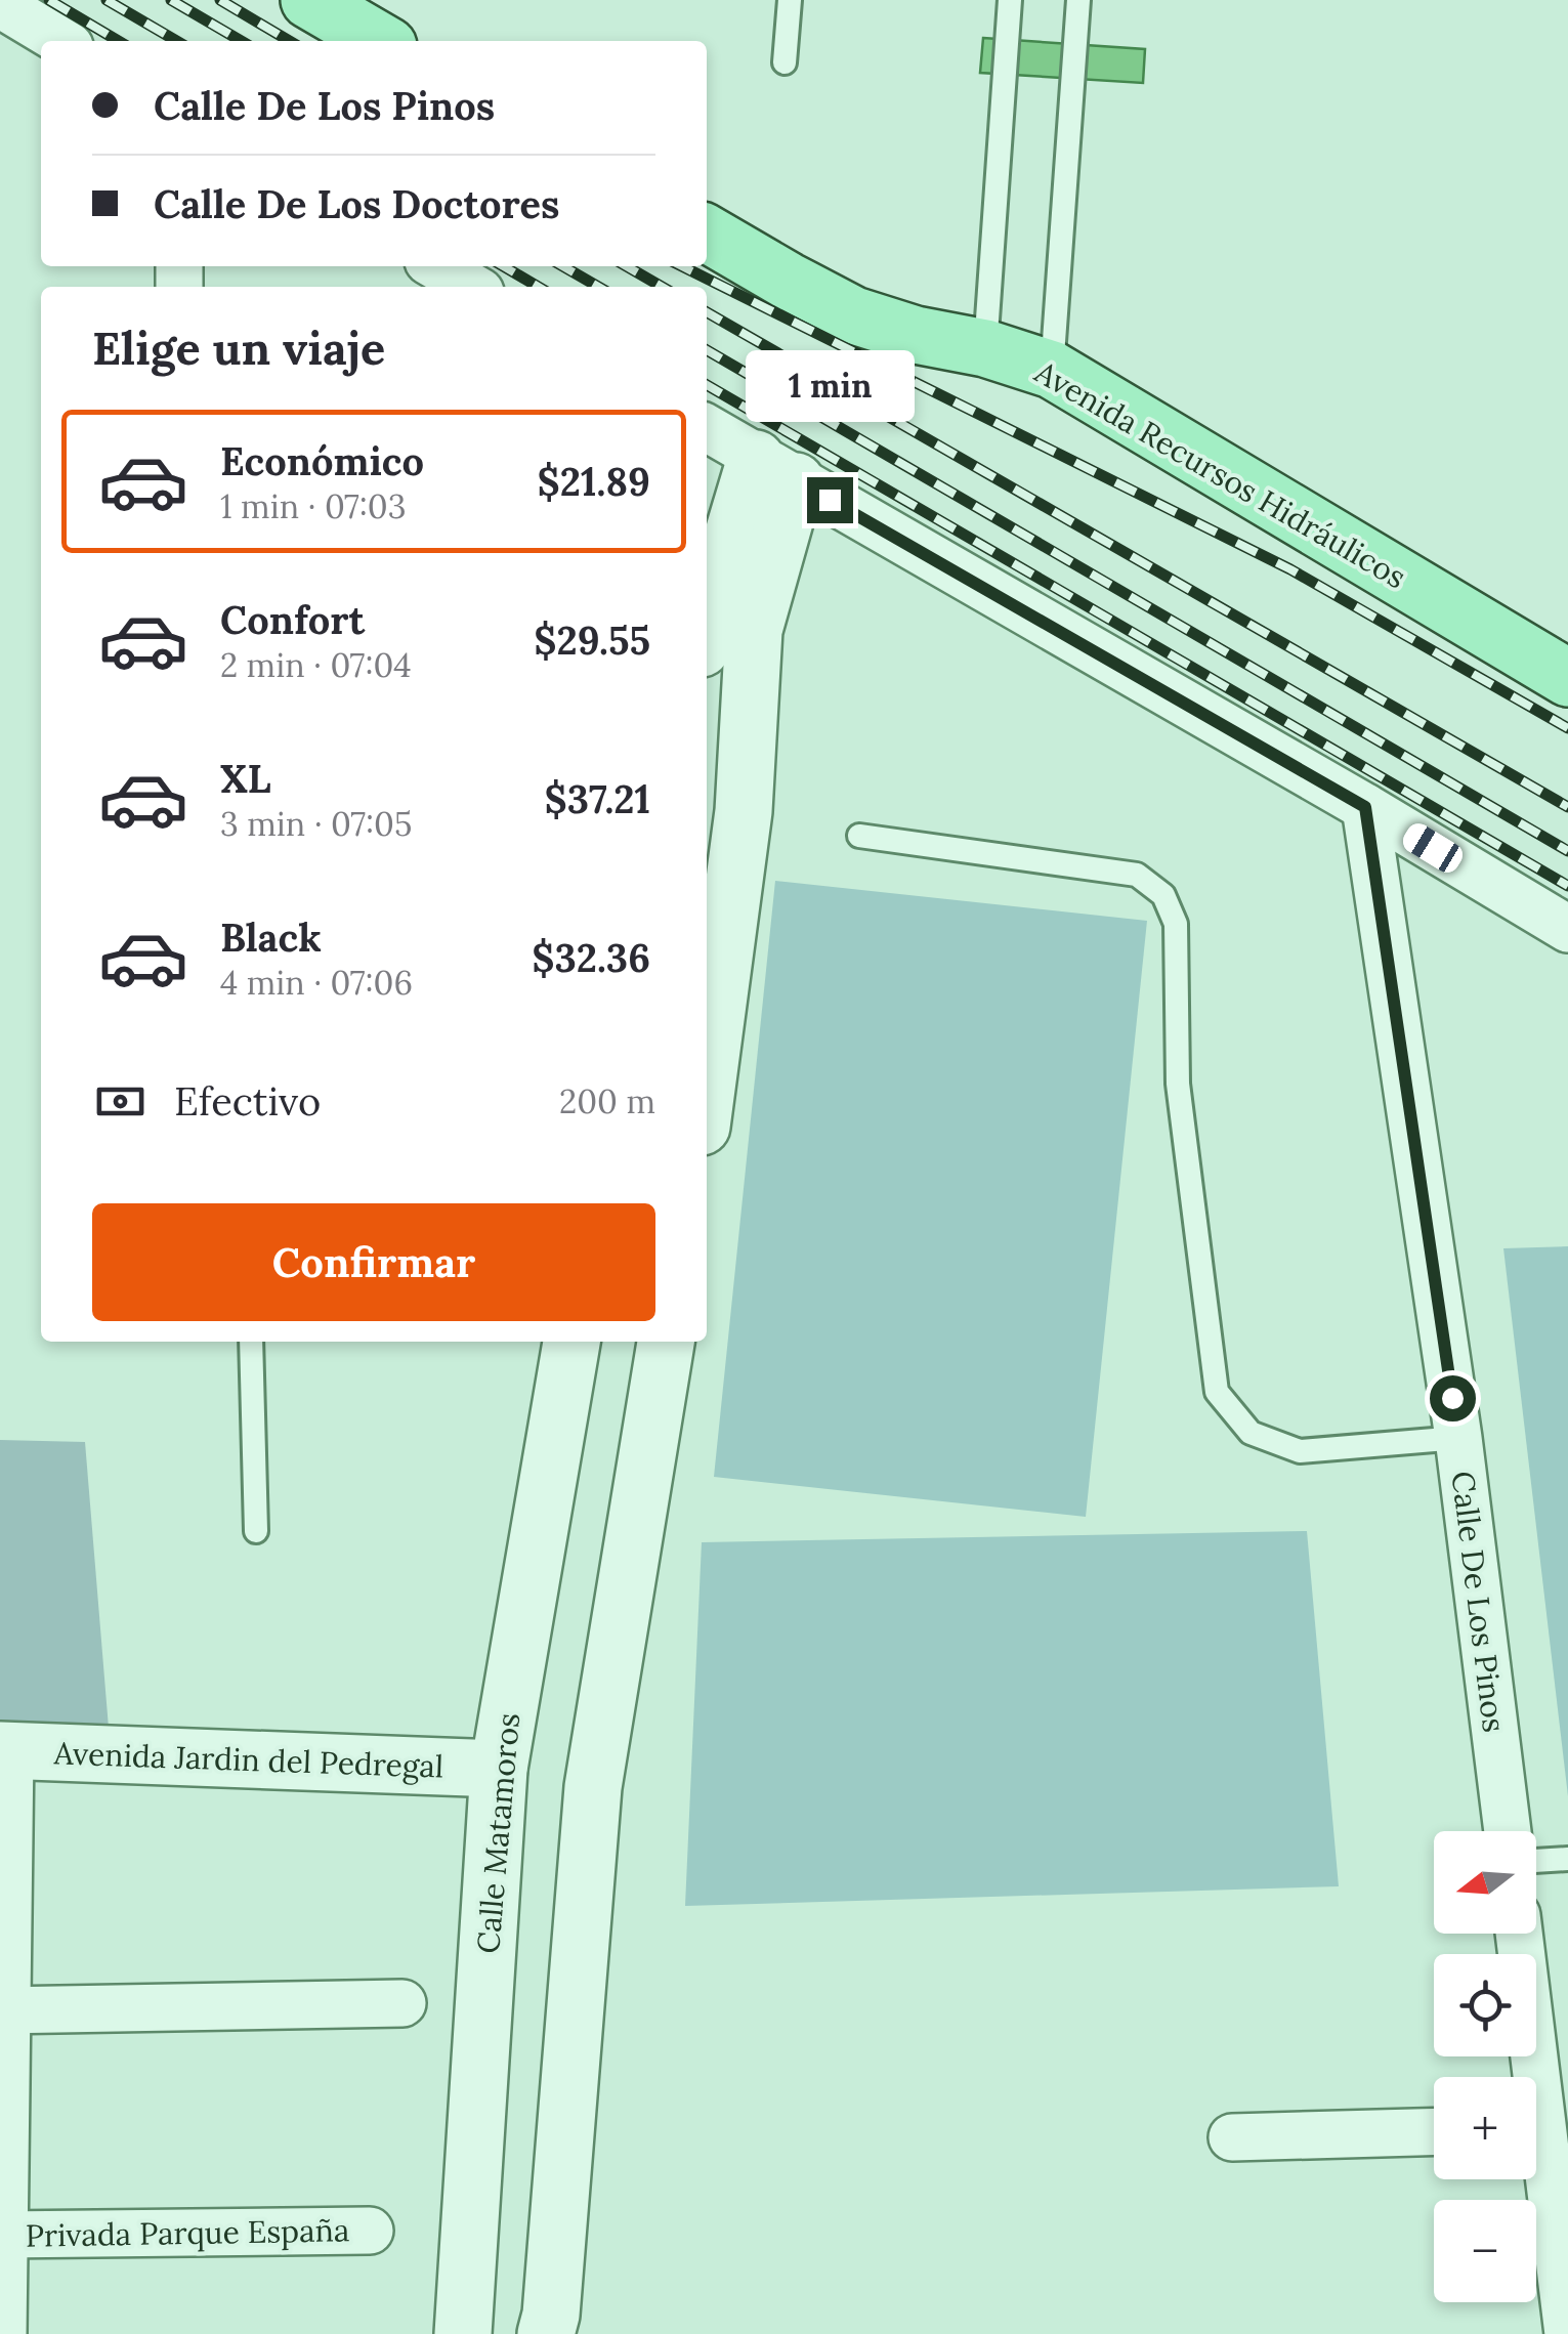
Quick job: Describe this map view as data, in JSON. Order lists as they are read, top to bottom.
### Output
{
  "streets": {
    "main road": ["Avenida Recursos Hidráulicos"],
    "street": [
      "Calle De Los Pinos",
      "Avenida Jardin del Pedregal",
      "Calle Matamoros",
      "Privada Parque España"
    ]
  },
  "crossings": [
    ["Avenida Jardin del Pedregal", "Calle Matamoros"]
  ],
  "north": "left",
  "page": {
    "banner": ["Calle De Los Pinos", "Calle De Los Doctores"],
    "heading": "Elige un viaje",
    "bubble": "1 min",
    "list": [
      {
        "name": "Económico",
        "note": "1 min · 07:03",
        "value": "$21.89"
      },
      {
        "name": "Confort",
        "note": "2 min · 07:04",
        "value": "$29.55"
      },
      {
        "name": "XL",
        "note": "3 min · 07:05",
        "value": "$37.21"
      },
      {
        "name": "Black",
        "note": "4 min · 07:06",
        "value": "$32.36"
      }
    ],
    "pay": ["Efectivo", "200 m"],
    "buttons": "Confirmar",
    "map_buttons": ["+", "−"]
  }
}
